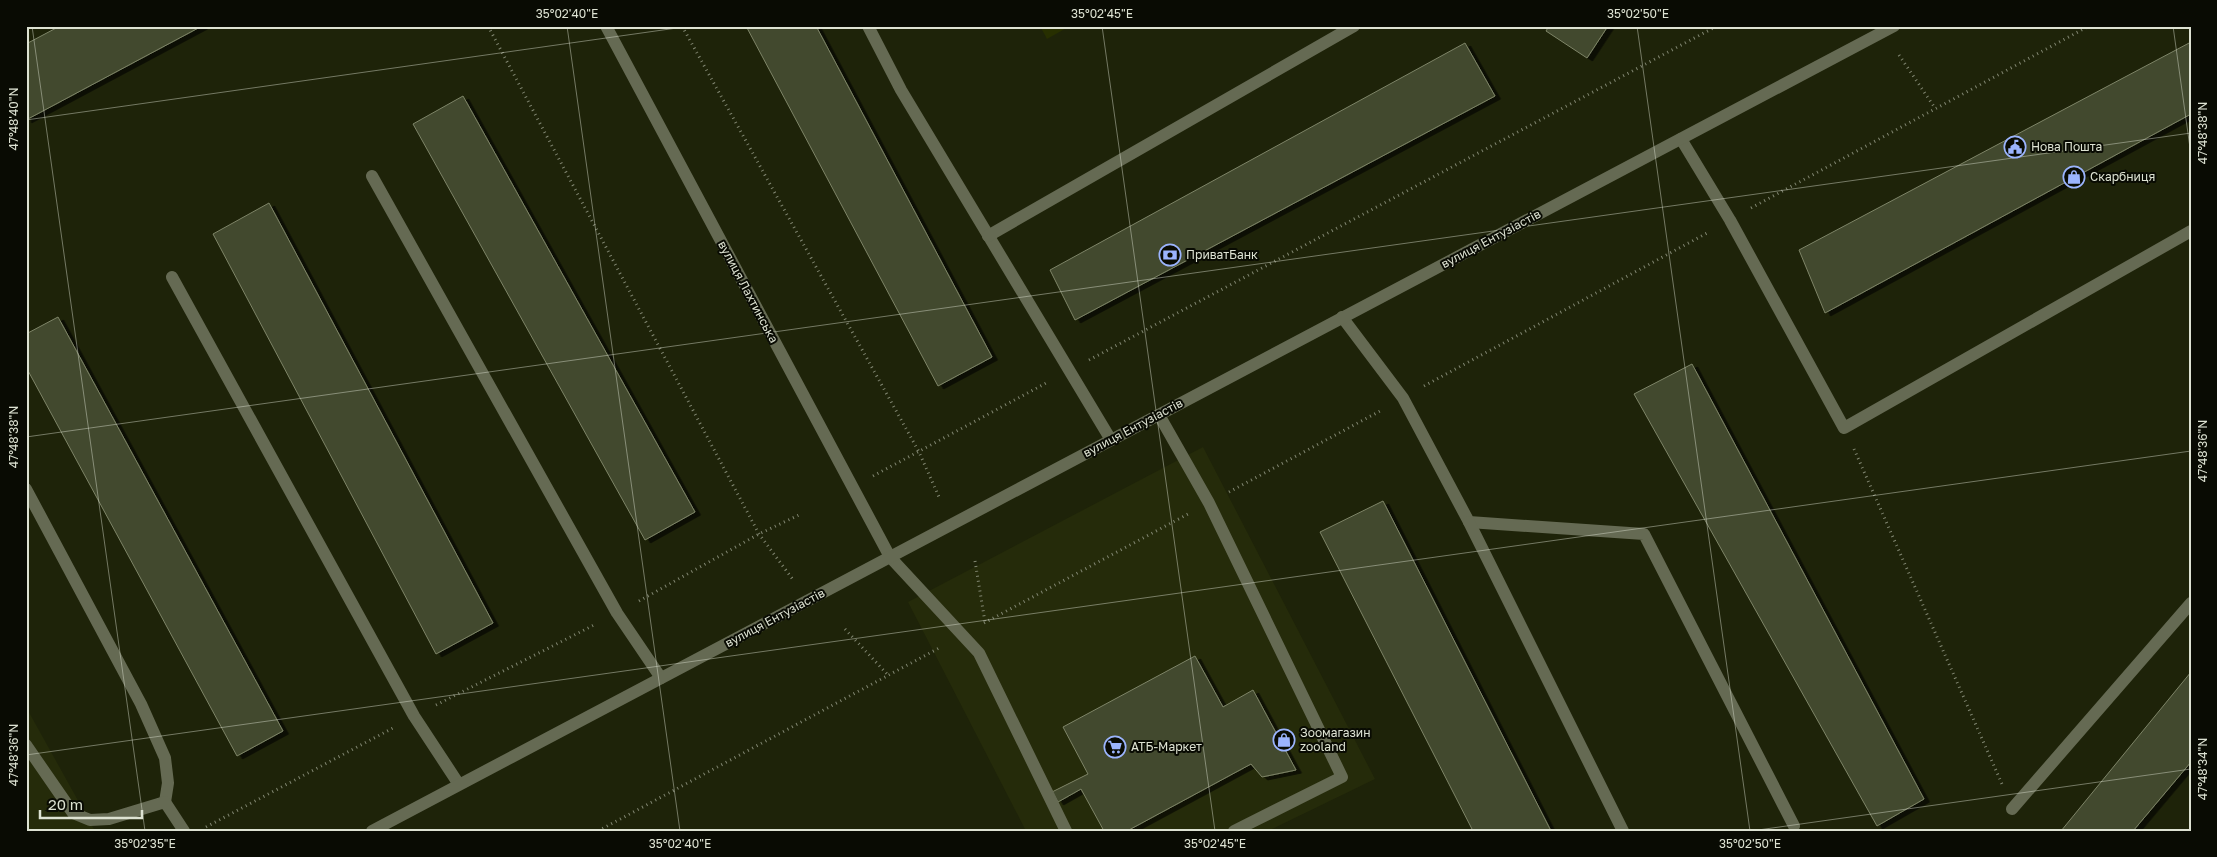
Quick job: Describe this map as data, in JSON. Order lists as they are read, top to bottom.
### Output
{
  "streets": {
    "street": ["вулиця Ентузіастів", "вулиця Лахтинська"]
  },
  "crossings": [
    ["вулиця Ентузіастів", "вулиця Лахтинська"]
  ],
  "places": {
    "public building": ["Нова Пошта"],
    "shop": ["Скарбниця", "Зоомагазин zooland"],
    "bank": ["ПриватБанк"],
    "supermarket": ["АТБ-Маркет"]
  },
  "scale_bar": "20 m",
  "coordinates": [
    "35°02'40\"E",
    "35°02'45\"E",
    "35°02'50\"E",
    "47°48'40\"N",
    "47°48'38\"N",
    "47°48'36\"N",
    "47°48'34\"N",
    "35°02'35\"E"
  ]
}
